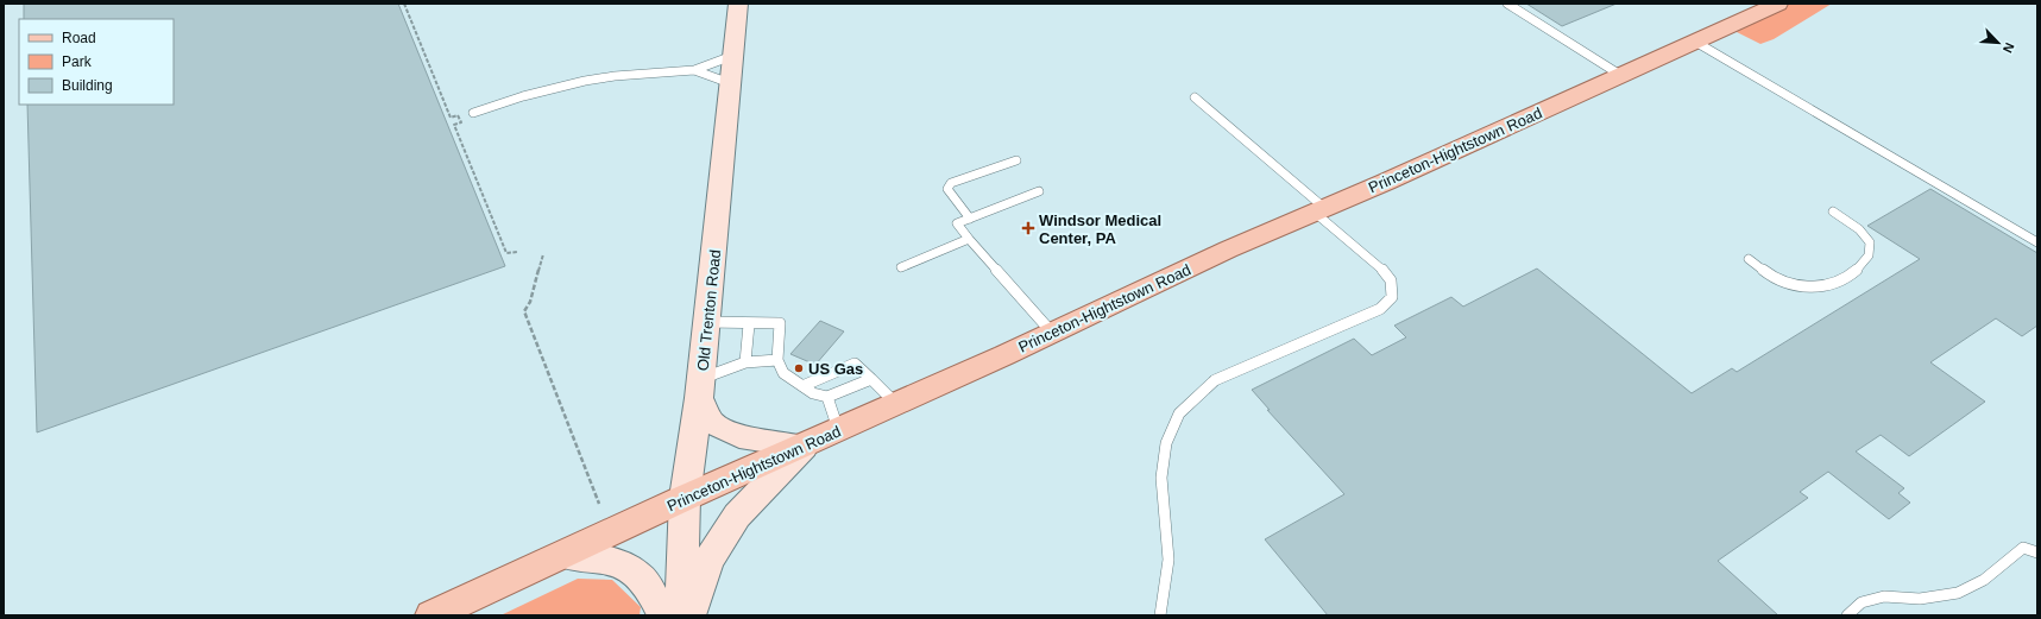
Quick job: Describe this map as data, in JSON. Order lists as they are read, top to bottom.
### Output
{
  "streets": {
    "main road": ["Princeton-Hightstown Road", "Old Trenton Road"]
  },
  "crossings": [
    ["Princeton-Hightstown Road", "Old Trenton Road"]
  ],
  "places": {
    "health": ["Windsor Medical Center, PA"],
    "other": ["US Gas"]
  },
  "legend": ["Road", "Park", "Building"],
  "north": "bottom right"
}
